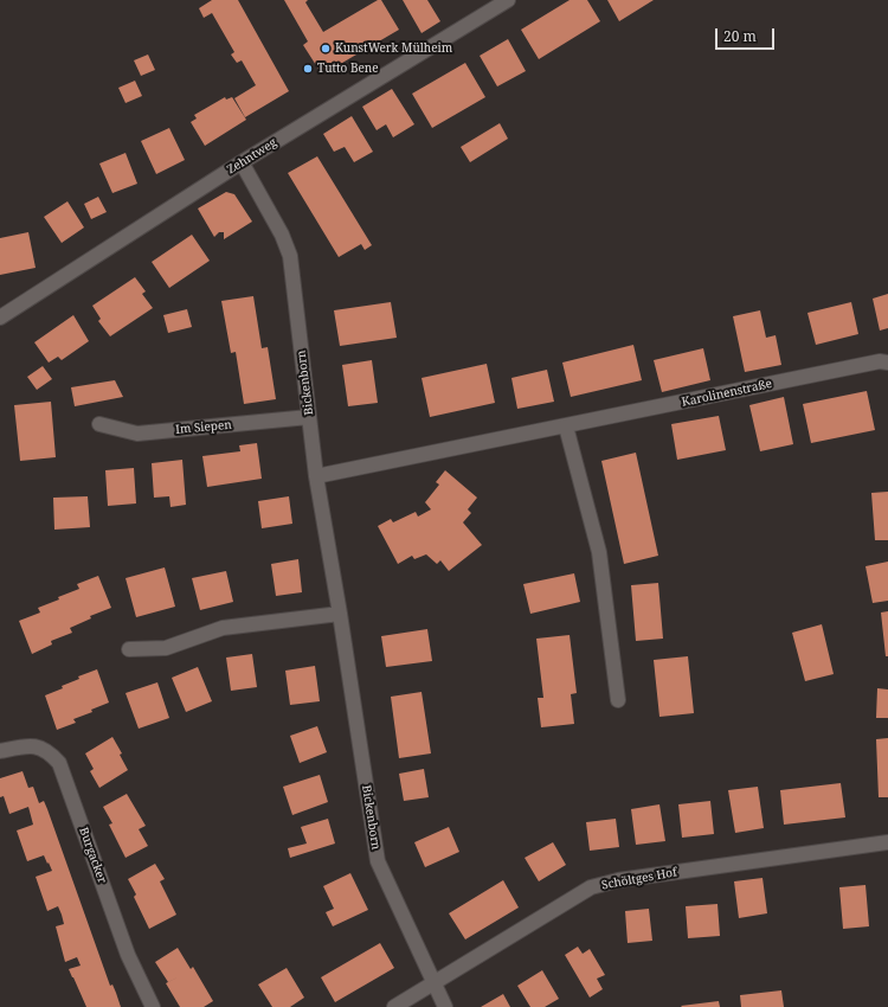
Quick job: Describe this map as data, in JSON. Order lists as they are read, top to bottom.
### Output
{
  "streets": {
    "street": [
      "Zehntweg",
      "Bickenborn",
      "Karolinenstraße",
      "Im Siepen",
      "Burgacker",
      "Schöltges Hof"
    ]
  },
  "crossings": [
    ["Zehntweg", "Bickenborn"],
    ["Bickenborn", "Karolinenstraße"],
    ["Bickenborn", "Im Siepen"],
    ["Bickenborn", "Schöltges Hof"]
  ],
  "places": ["KunstWerk Mülheim", "Tutto Bene"],
  "scale_bar": "20 m"
}
